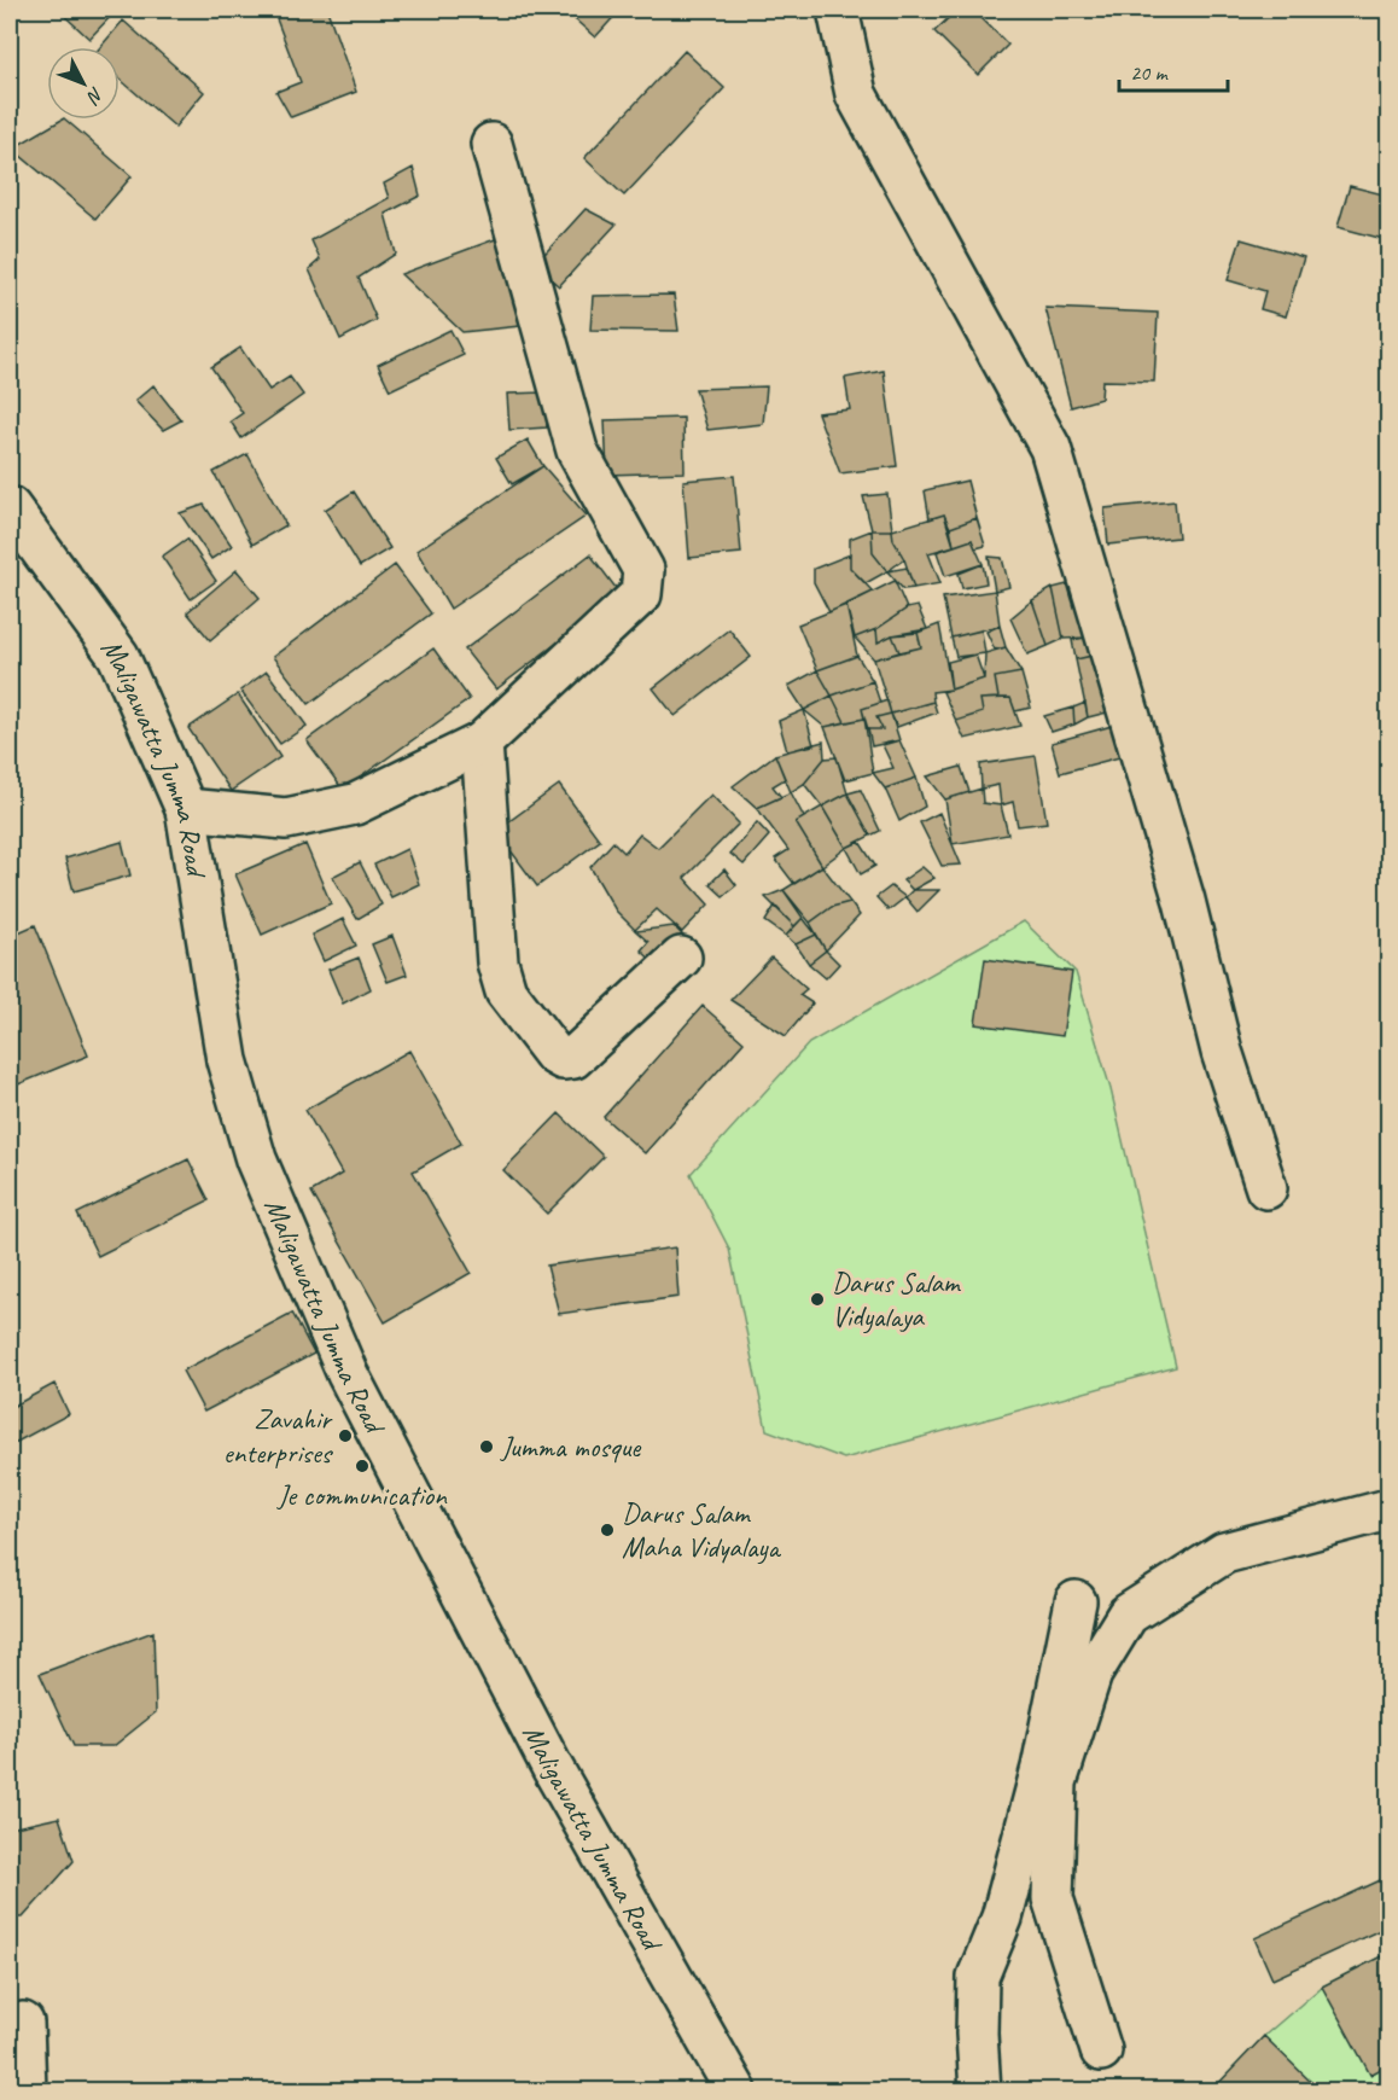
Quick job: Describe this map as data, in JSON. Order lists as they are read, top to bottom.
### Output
{
  "streets": {
    "street": ["Maligawatta Jumma Road"]
  },
  "places": [
    "Darus Salam Vidyalaya",
    "Zavahir enterprises",
    "Jumma mosque",
    "Je communication",
    "Darus Salam Maha Vidyalaya"
  ],
  "scale_bar": "20 m",
  "north": "bottom right"
}
